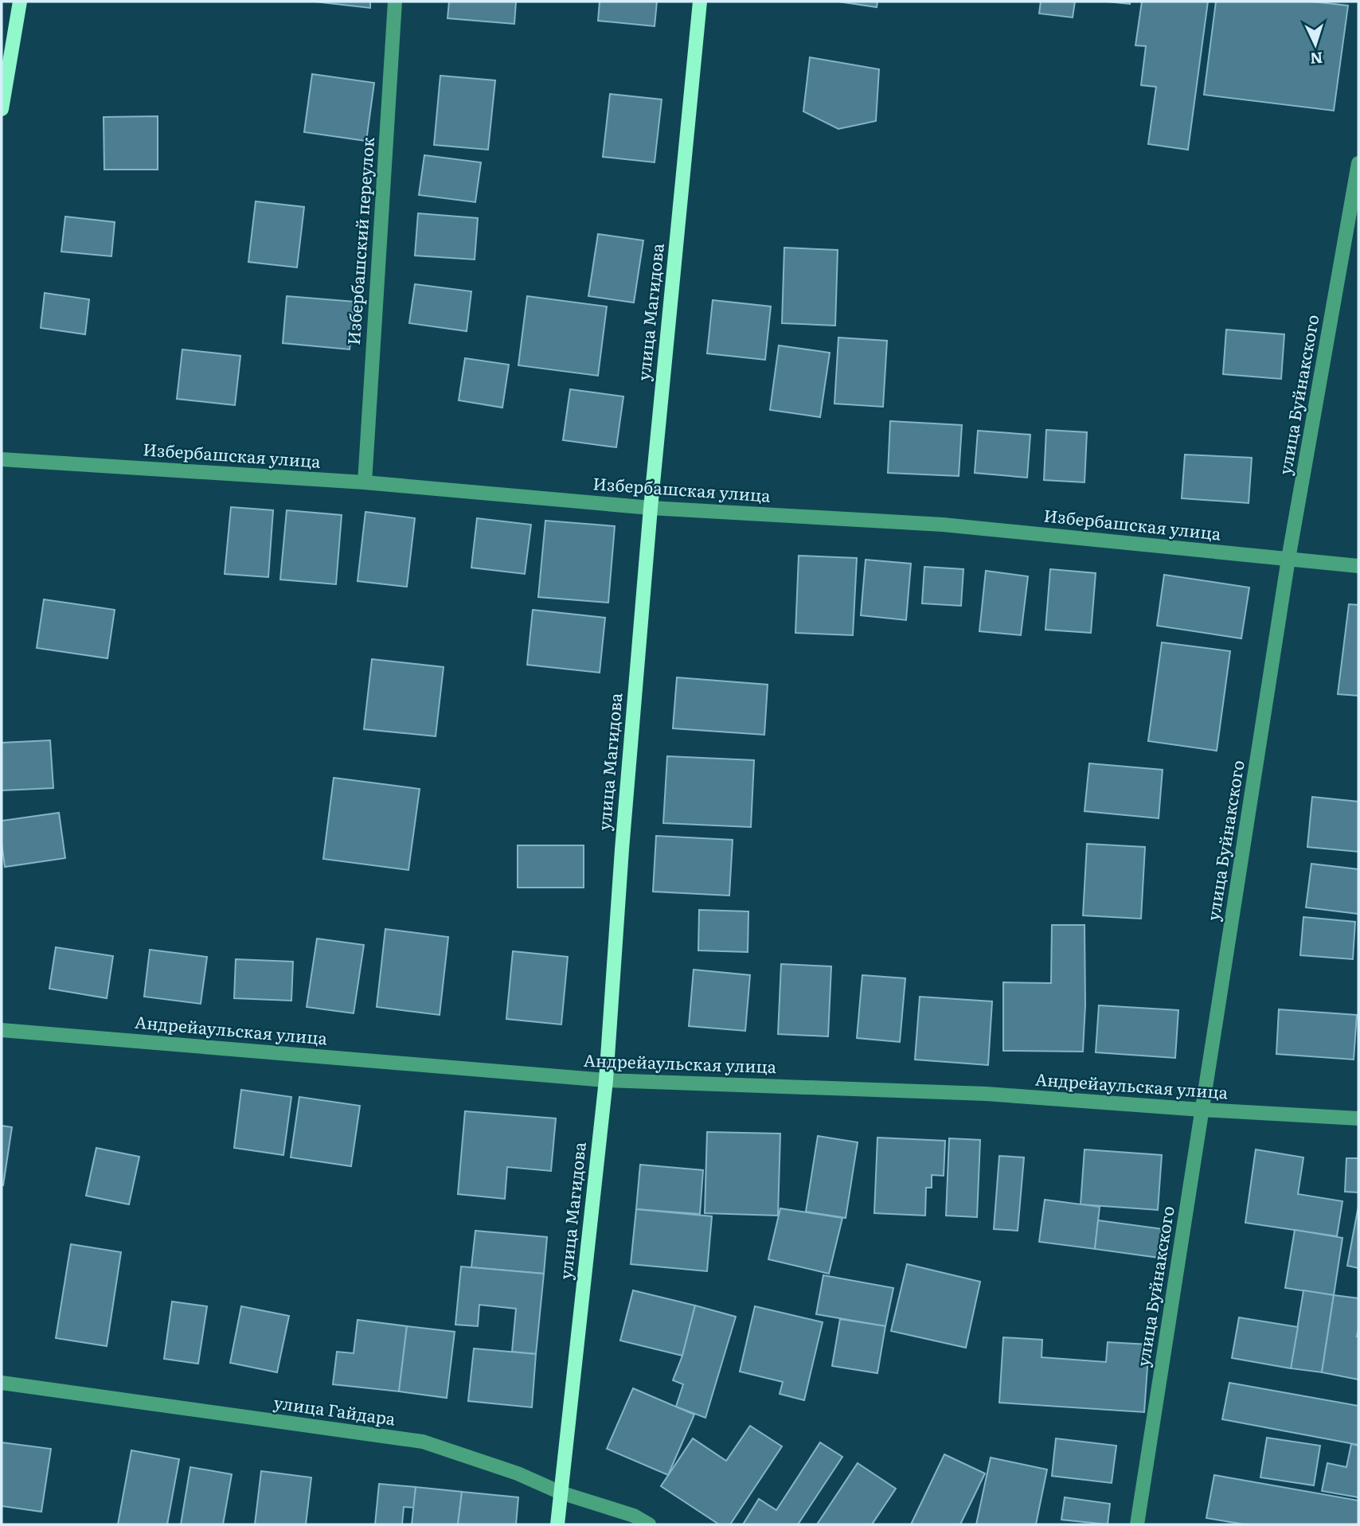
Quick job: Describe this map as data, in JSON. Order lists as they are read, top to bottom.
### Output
{
  "streets": {
    "main road": ["улица Магидова"],
    "street": [
      "Избербашский переулок",
      "улица Буйнакского",
      "Избербашская улица",
      "Андрейаульская улица",
      "улица Гайдара"
    ]
  },
  "crossings": [
    ["Избербашский переулок", "Избербашская улица"],
    ["улица Магидова", "Избербашская улица"],
    ["улица Магидова", "Андрейаульская улица"],
    ["улица Магидова", "улица Гайдара"],
    ["улица Буйнакского", "Избербашская улица"],
    ["улица Буйнакского", "Андрейаульская улица"]
  ],
  "north": "bottom"
}
